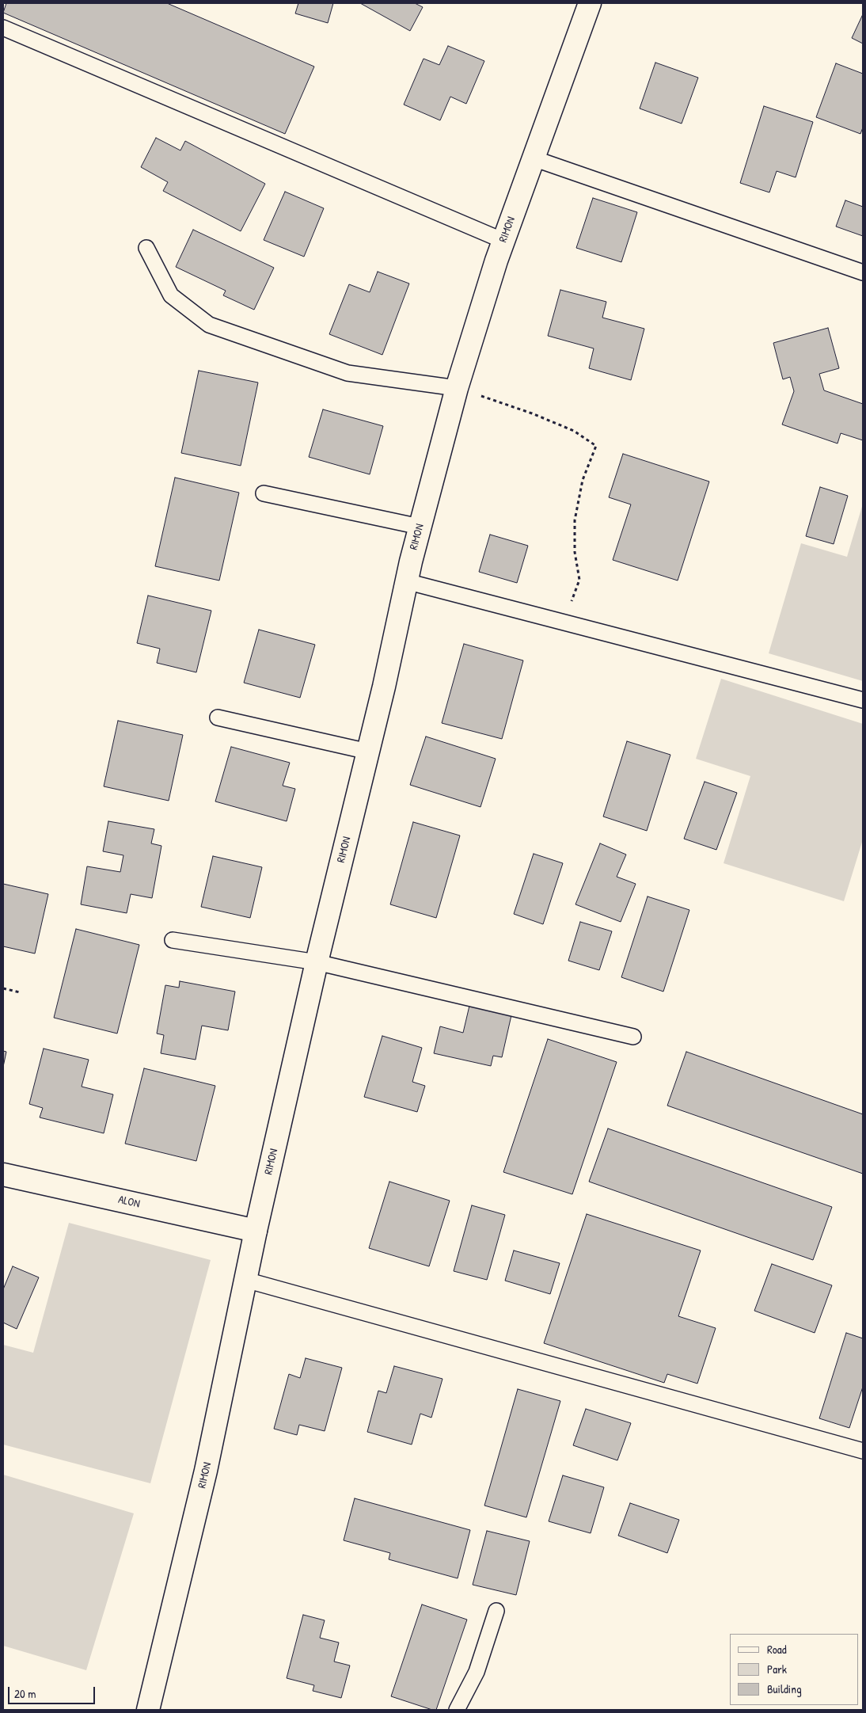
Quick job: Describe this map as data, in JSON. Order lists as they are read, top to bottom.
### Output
{
  "streets": {
    "street": ["RIMON", "ALON"]
  },
  "crossings": [
    ["RIMON", "ALON"]
  ],
  "legend": ["Road", "Park", "Building"],
  "scale_bar": "20 m"
}
